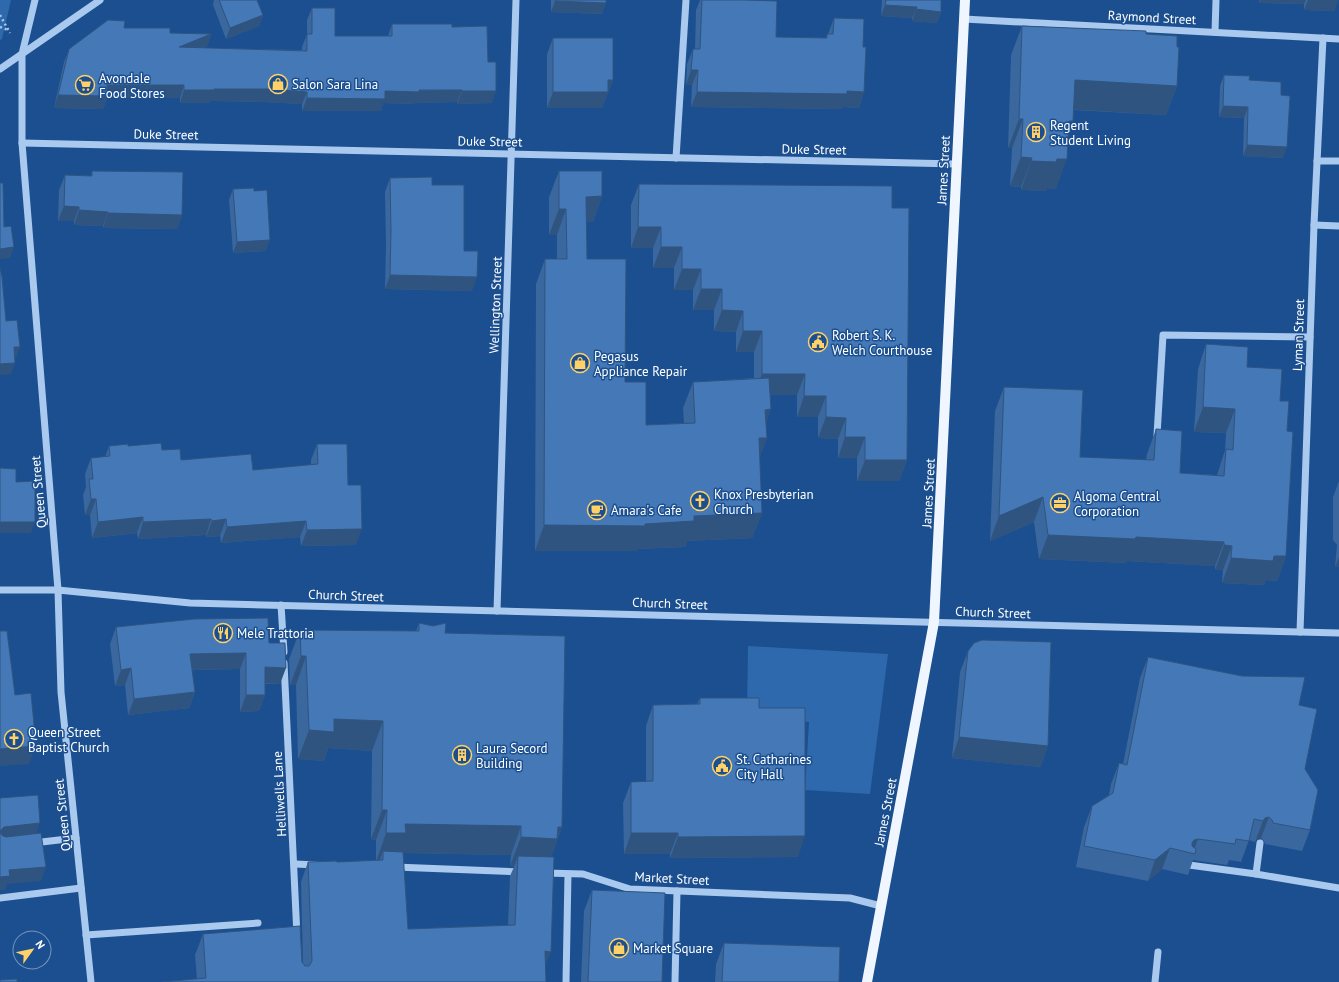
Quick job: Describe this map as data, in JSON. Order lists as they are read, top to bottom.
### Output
{
  "streets": {
    "main road": ["James Street"],
    "street": [
      "Raymond Street",
      "Duke Street",
      "Wellington Street",
      "Lyman Street",
      "Queen Street",
      "Church Street",
      "Helliwells Lane",
      "Market Street"
    ]
  },
  "crossings": [
    ["Raymond Street", "James Street"],
    ["Raymond Street", "Lyman Street"],
    ["Duke Street", "James Street"],
    ["Duke Street", "Wellington Street"],
    ["Duke Street", "Queen Street"],
    ["James Street", "Church Street"],
    ["James Street", "Market Street"],
    ["Wellington Street", "Church Street"],
    ["Lyman Street", "Church Street"],
    ["Queen Street", "Church Street"],
    ["Church Street", "Helliwells Lane"]
  ],
  "places": {
    "shop": ["Salon Sara Lina", "Pegasus Appliance Repair", "Market Square"],
    "supermarket": ["Avondale Food Stores"],
    "building": ["Regent Student Living", "Laura Secord Building"],
    "public building": ["Robert S. K. Welch Courthouse", "St. Catharines City Hall"],
    "church": ["Knox Presbyterian Church", "Queen Street Baptist Church"],
    "office": ["Algoma Central Corporation"],
    "cafe": ["Amara's Cafe"],
    "restaurant": ["Mele Trattoria"]
  },
  "north": "top right"
}
